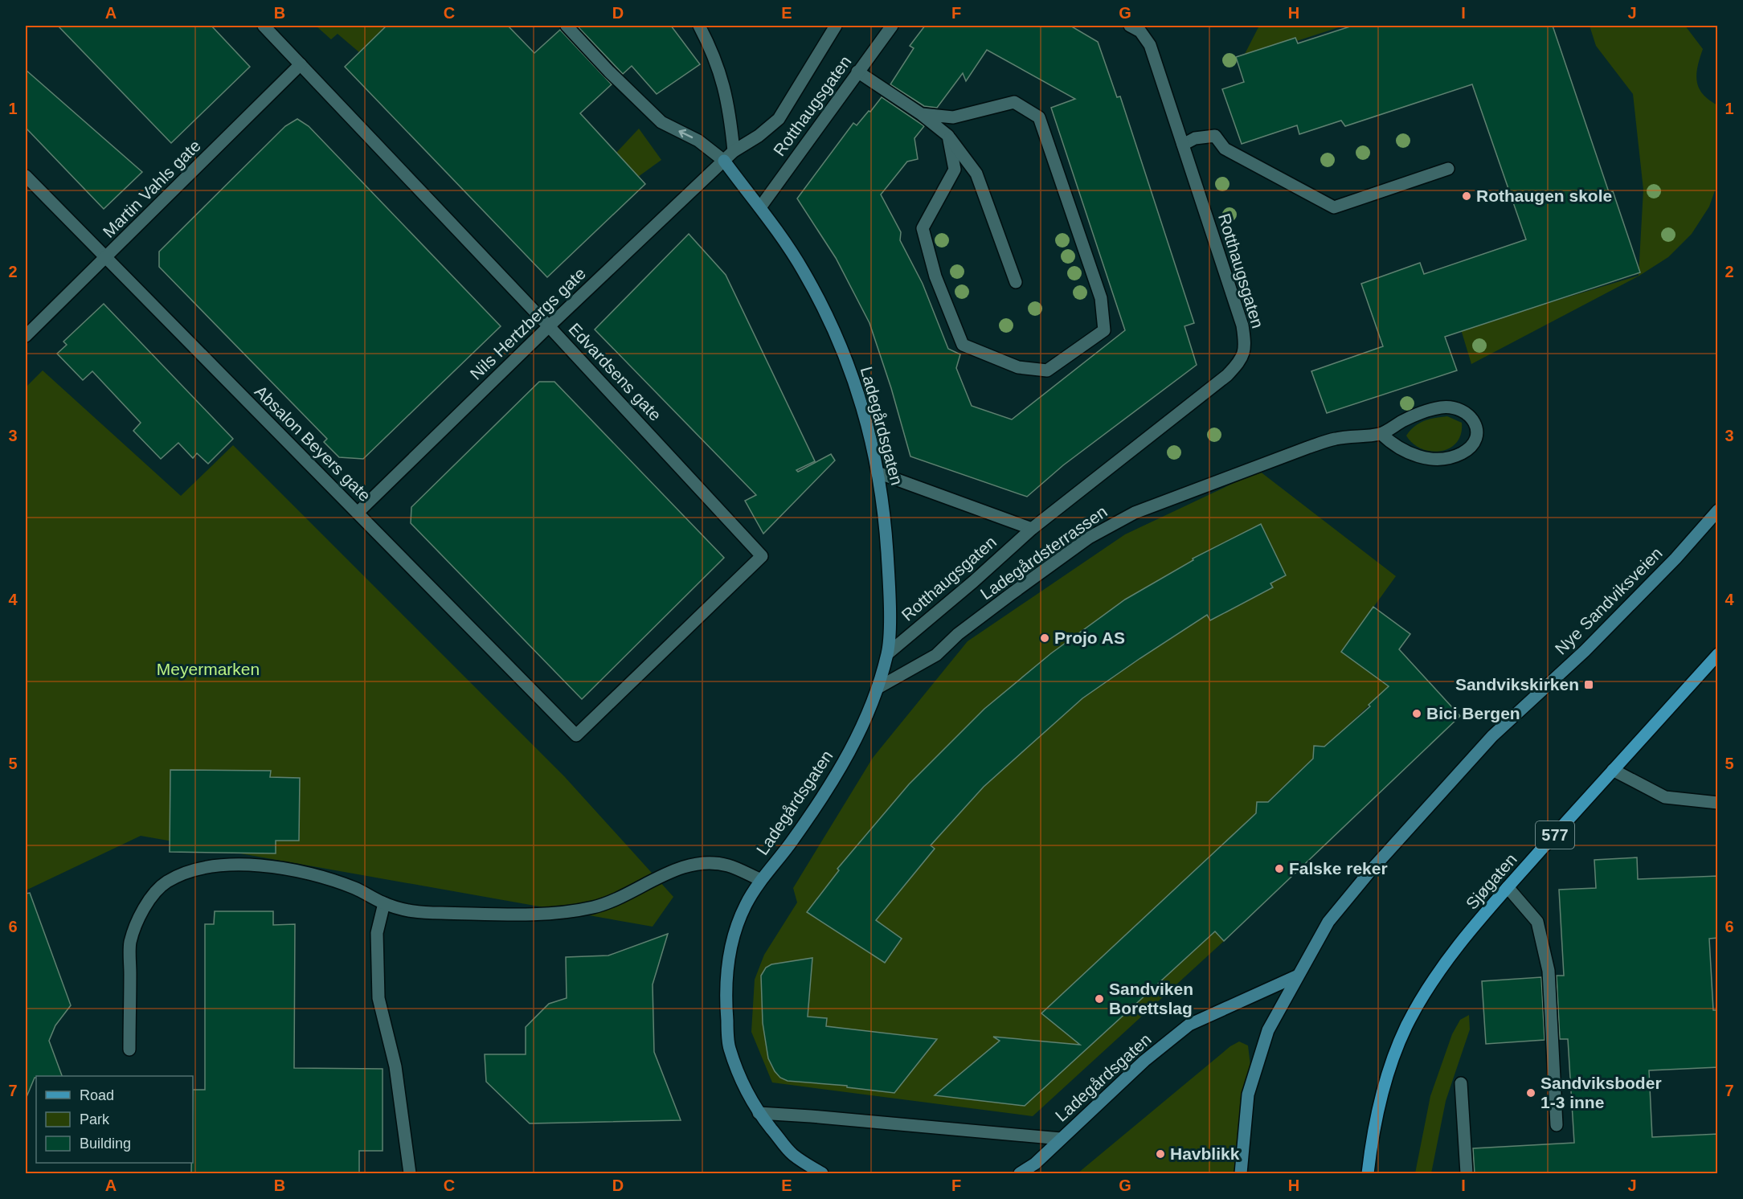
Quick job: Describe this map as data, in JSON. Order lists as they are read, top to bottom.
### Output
{
  "streets": {
    "main road": ["577", "Sjøgaten"],
    "street": [
      "Rotthaugsgaten",
      "Martin Vahls gate",
      "Nils Hertzbergs gate",
      "Edvardsens gate",
      "Ladegårdsgaten",
      "Absalon Beyers gate",
      "Ladegårdsterrassen",
      "Nye Sandviksveien"
    ]
  },
  "crossings": [
    ["Rotthaugsgaten", "Nils Hertzbergs gate"],
    ["Rotthaugsgaten", "Ladegårdsgaten"],
    ["Martin Vahls gate", "Edvardsens gate"],
    ["Martin Vahls gate", "Absalon Beyers gate"],
    ["Nils Hertzbergs gate", "Edvardsens gate"],
    ["Nils Hertzbergs gate", "Ladegårdsgaten"],
    ["Nils Hertzbergs gate", "Absalon Beyers gate"],
    ["Edvardsens gate", "Absalon Beyers gate"],
    ["Ladegårdsgaten", "Ladegårdsterrassen"],
    ["Ladegårdsgaten", "Nye Sandviksveien"]
  ],
  "parks": ["Meyermarken"],
  "places": {
    "other": [
      "Rothaugen skole",
      "Projo AS",
      "Bici Bergen",
      "Falske reker",
      "Sandviken Borettslag",
      "Sandviksboder 1-3 inne",
      "Havblikk"
    ],
    "transit": ["Sandvikskirken"]
  },
  "legend": ["Road", "Park", "Building"],
  "grid": {
    "columns": [
      "A",
      "B",
      "C",
      "D",
      "E",
      "F",
      "G",
      "H",
      "I",
      "J"
    ],
    "rows": [
      "1",
      "2",
      "3",
      "4",
      "5",
      "6",
      "7"
    ]
  }
}
